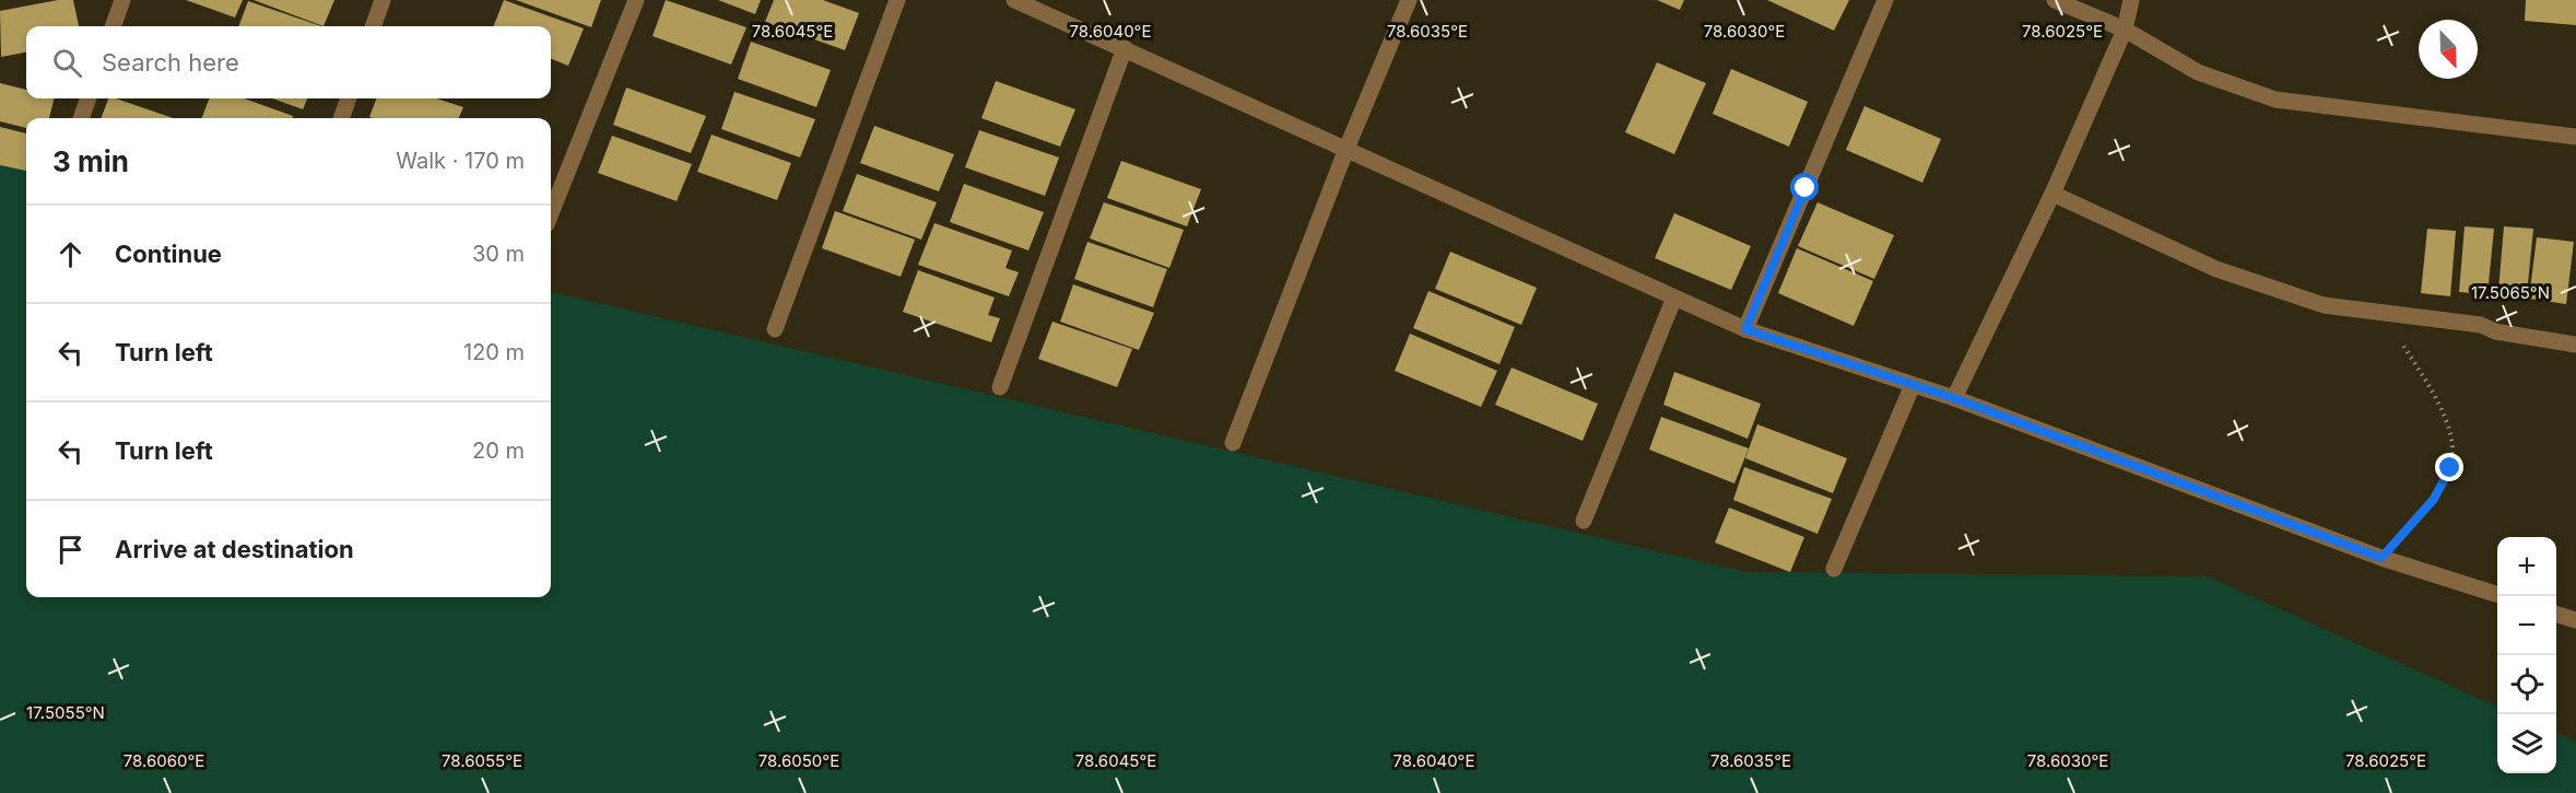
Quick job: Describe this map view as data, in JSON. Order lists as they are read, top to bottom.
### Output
{
  "north": "bottom right",
  "page": {
    "search": "Search here",
    "heading": ["3 min", "Walk · 170 m"],
    "list": [
      ["Continue", "30 m"],
      ["Turn left", "120 m"],
      ["Turn left", "20 m"],
      "Arrive at destination"
    ],
    "map_buttons": ["+", "−"]
  },
  "coordinates": [
    "78.6045°E",
    "78.6040°E",
    "78.6035°E",
    "78.6030°E",
    "78.6025°E",
    "17.5065°N",
    "17.5055°N",
    "78.6060°E",
    "78.6055°E",
    "78.6050°E"
  ]
}
